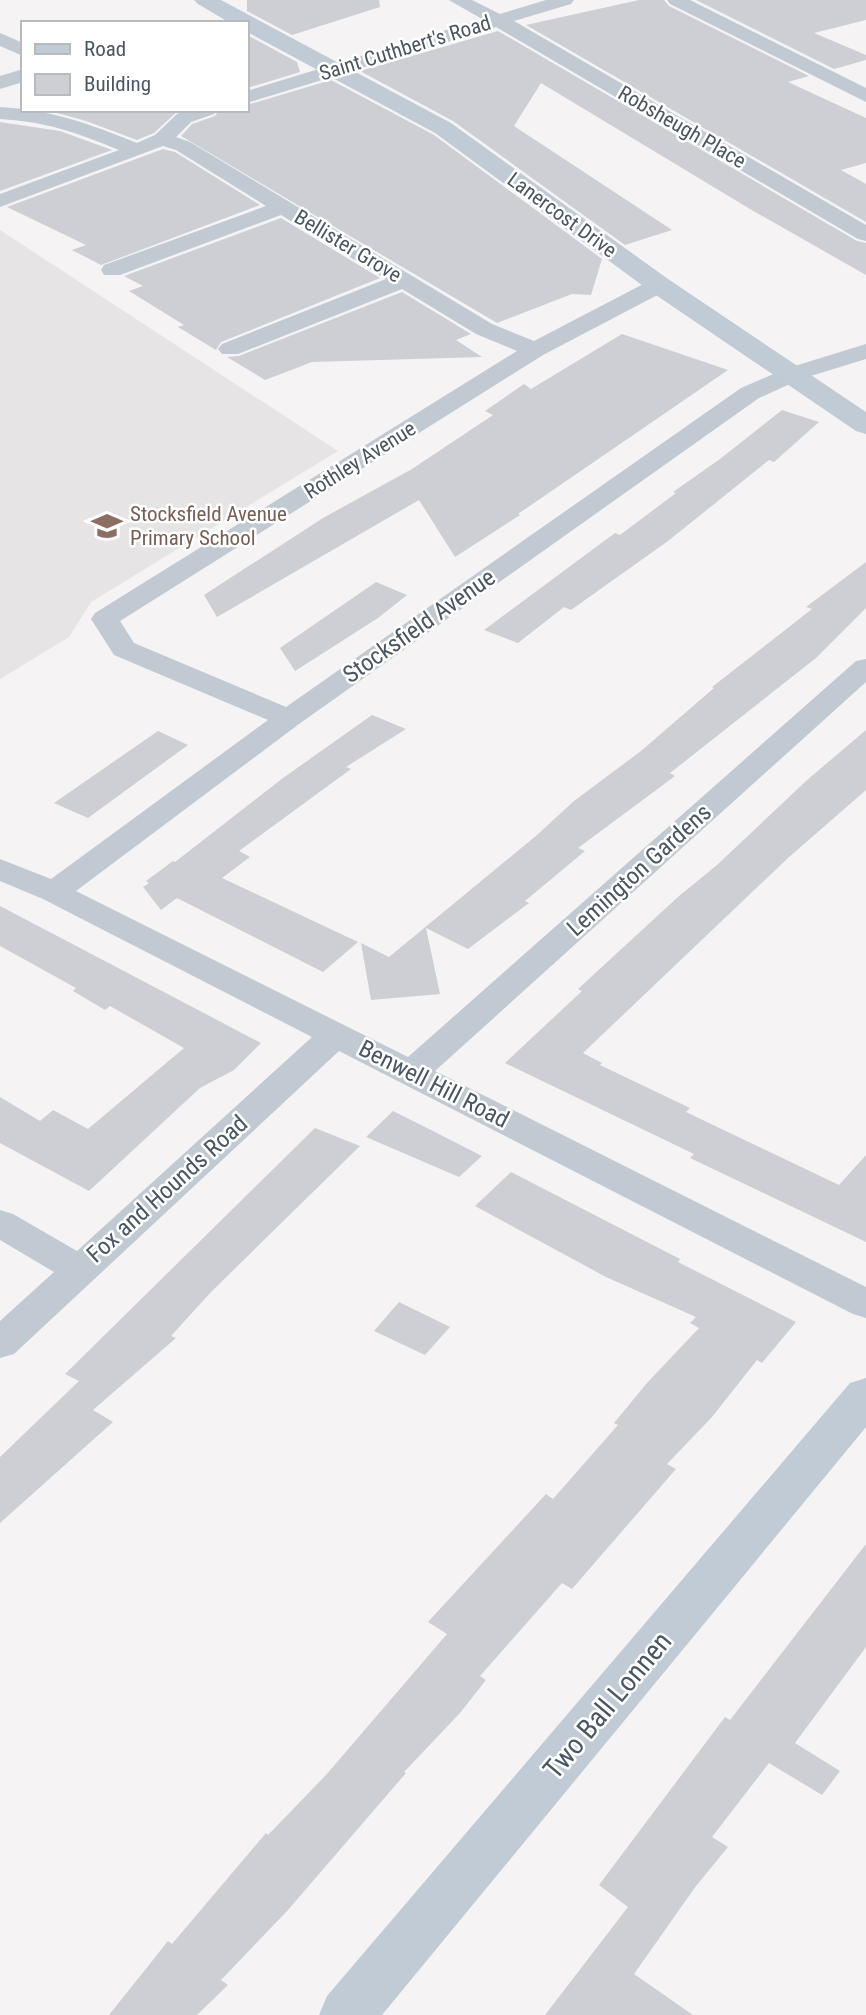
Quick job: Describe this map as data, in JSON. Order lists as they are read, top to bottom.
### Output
{
  "streets": {
    "street": [
      "Saint Cuthbert's Road",
      "Robsheugh Place",
      "Lanercost Drive",
      "Bellister Grove",
      "Rothley Avenue",
      "Stocksfield Avenue",
      "Lemington Gardens",
      "Benwell Hill Road",
      "Fox and Hounds Road",
      "Two Ball Lonnen"
    ]
  },
  "crossings": [
    ["Saint Cuthbert's Road", "Robsheugh Place"],
    ["Saint Cuthbert's Road", "Lanercost Drive"],
    ["Lanercost Drive", "Rothley Avenue"],
    ["Lanercost Drive", "Stocksfield Avenue"],
    ["Bellister Grove", "Rothley Avenue"],
    ["Rothley Avenue", "Stocksfield Avenue"],
    ["Stocksfield Avenue", "Benwell Hill Road"],
    ["Lemington Gardens", "Benwell Hill Road"],
    ["Benwell Hill Road", "Fox and Hounds Road"]
  ],
  "places": {
    "school or university": ["Stocksfield Avenue Primary School"]
  },
  "legend": ["Road", "Building"]
}
